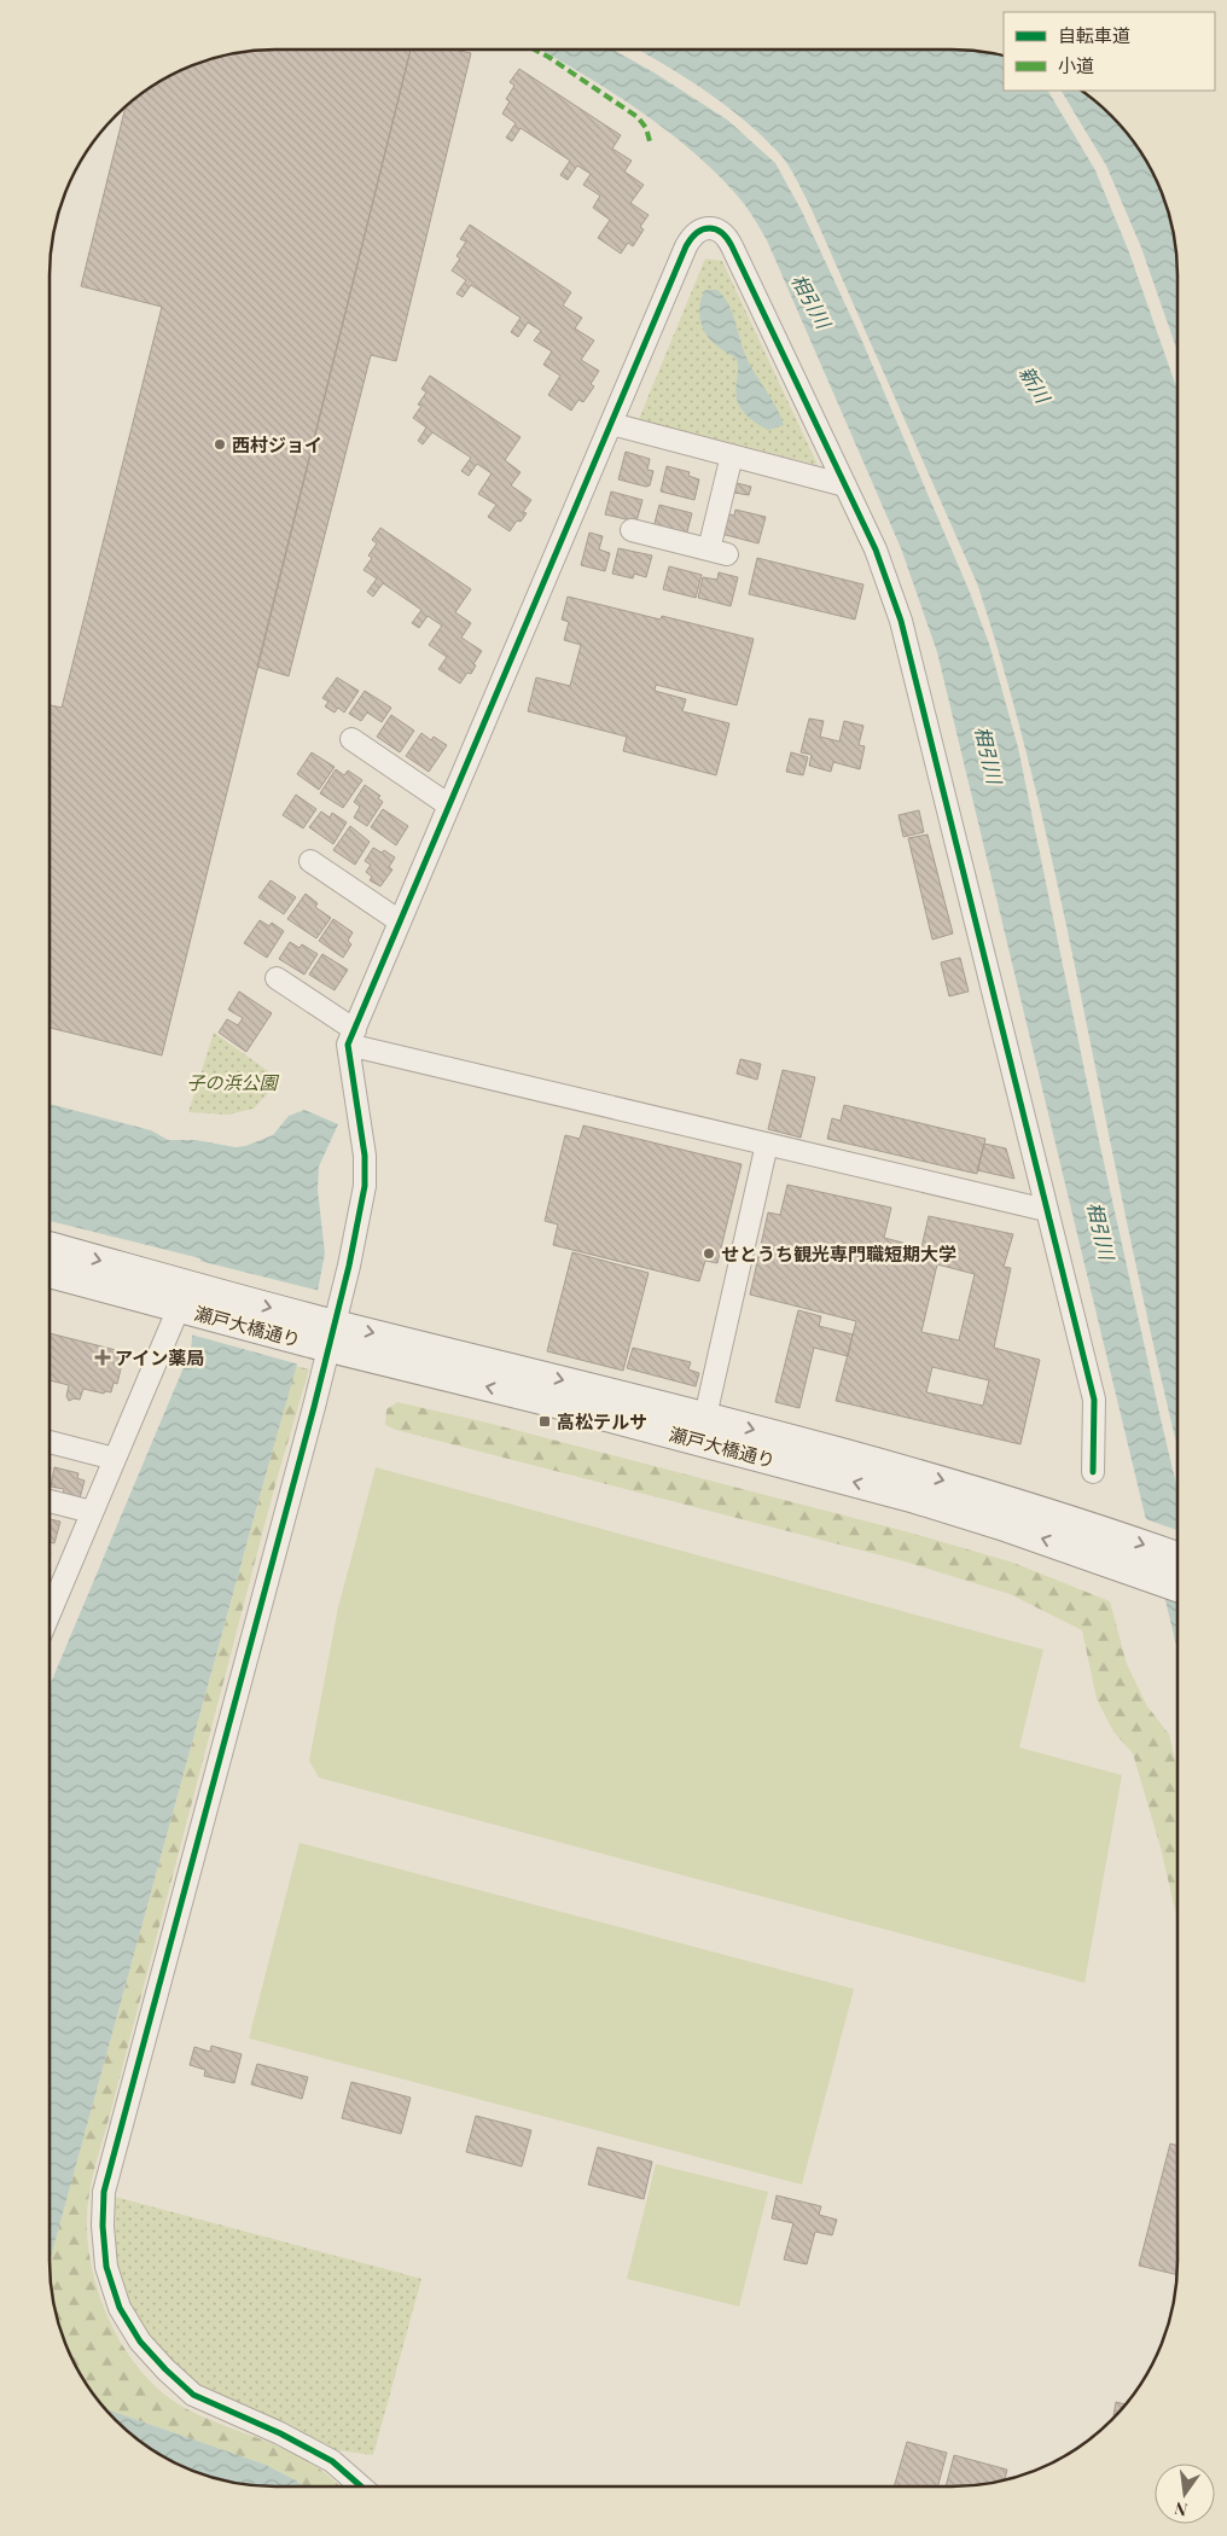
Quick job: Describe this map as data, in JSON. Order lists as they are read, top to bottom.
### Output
{
  "streets": {
    "street": ["瀬戸大橋通り"]
  },
  "water": ["相引川", "新川"],
  "parks": ["子の浜公園"],
  "places": {
    "other": ["西村ジョイ", "せとうち観光専門職短期大学"],
    "health": ["アイン薬局"],
    "transit": ["高松テルサ"]
  },
  "legend": ["自転車道", "小道"],
  "north": "bottom"
}
